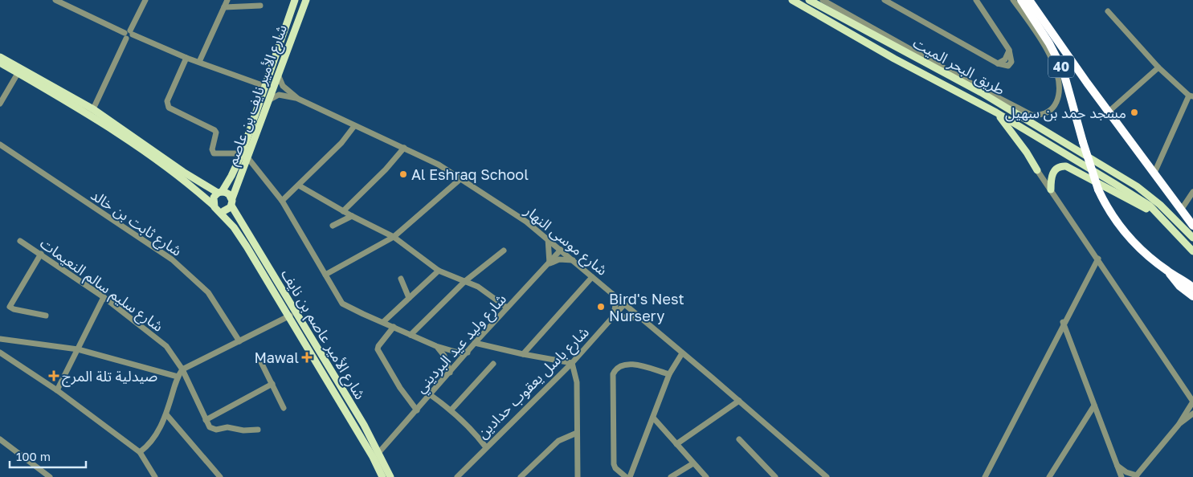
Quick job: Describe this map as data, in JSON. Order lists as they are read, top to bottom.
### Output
{
  "streets": {
    "highway": ["40"],
    "main road": ["طريق البحر الميت", "شارع الأمير نايف بن عاصم", "شارع الأمير عاصم بن نايف"],
    "street": [
      "شارع ثابت بن خالد",
      "شارع موسى النهار",
      "شارع سليم سالم النعيمات",
      "شارع وليد عيد البرديني",
      "شارع باسل يعقوب حدادين"
    ]
  },
  "crossings": [
    ["شارع الأمير نايف بن عاصم", "شارع موسى النهار"],
    ["شارع الأمير نايف بن عاصم", "شارع الأمير عاصم بن نايف"],
    ["شارع موسى النهار", "شارع وليد عيد البرديني"],
    ["شارع موسى النهار", "شارع باسل يعقوب حدادين"],
    ["شارع الأمير عاصم بن نايف", "شارع وليد عيد البرديني"]
  ],
  "places": {
    "other": ["مسجد حمد بن سهيل", "Al Eshraq School", "Bird's Nest Nursery"],
    "health": ["Mawal", "صيدلية تلة المرج"]
  },
  "scale_bar": "100 m"
}
